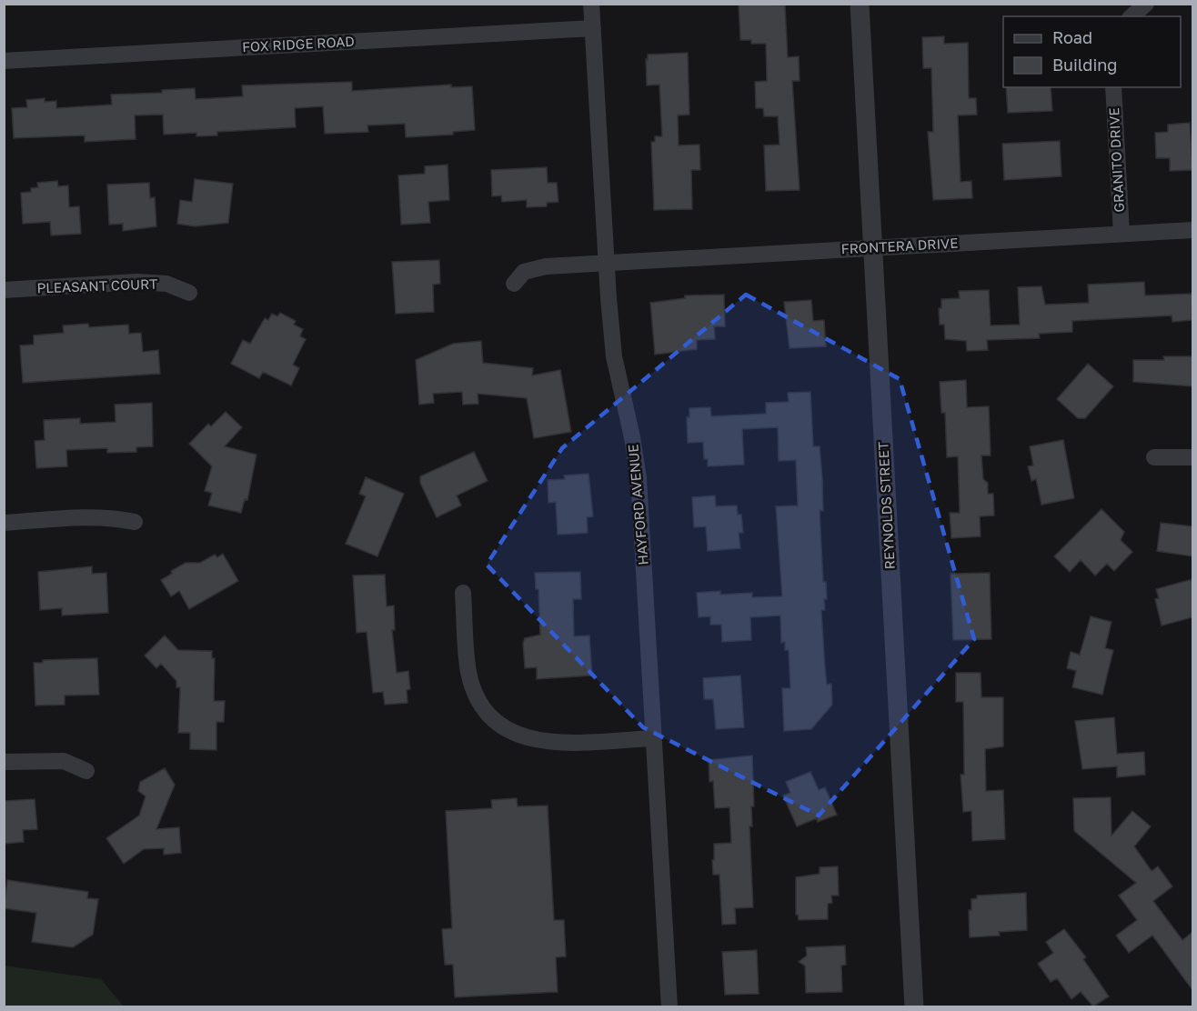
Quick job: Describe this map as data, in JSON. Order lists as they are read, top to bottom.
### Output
{
  "streets": {
    "street": [
      "FOX RIDGE ROAD",
      "GRANITO DRIVE",
      "FRONTERA DRIVE",
      "PLEASANT COURT",
      "HAYFORD AVENUE",
      "REYNOLDS STREET"
    ]
  },
  "crossings": [
    ["FOX RIDGE ROAD", "HAYFORD AVENUE"],
    ["GRANITO DRIVE", "FRONTERA DRIVE"],
    ["FRONTERA DRIVE", "HAYFORD AVENUE"],
    ["FRONTERA DRIVE", "REYNOLDS STREET"]
  ],
  "legend": ["Road", "Building"]
}
